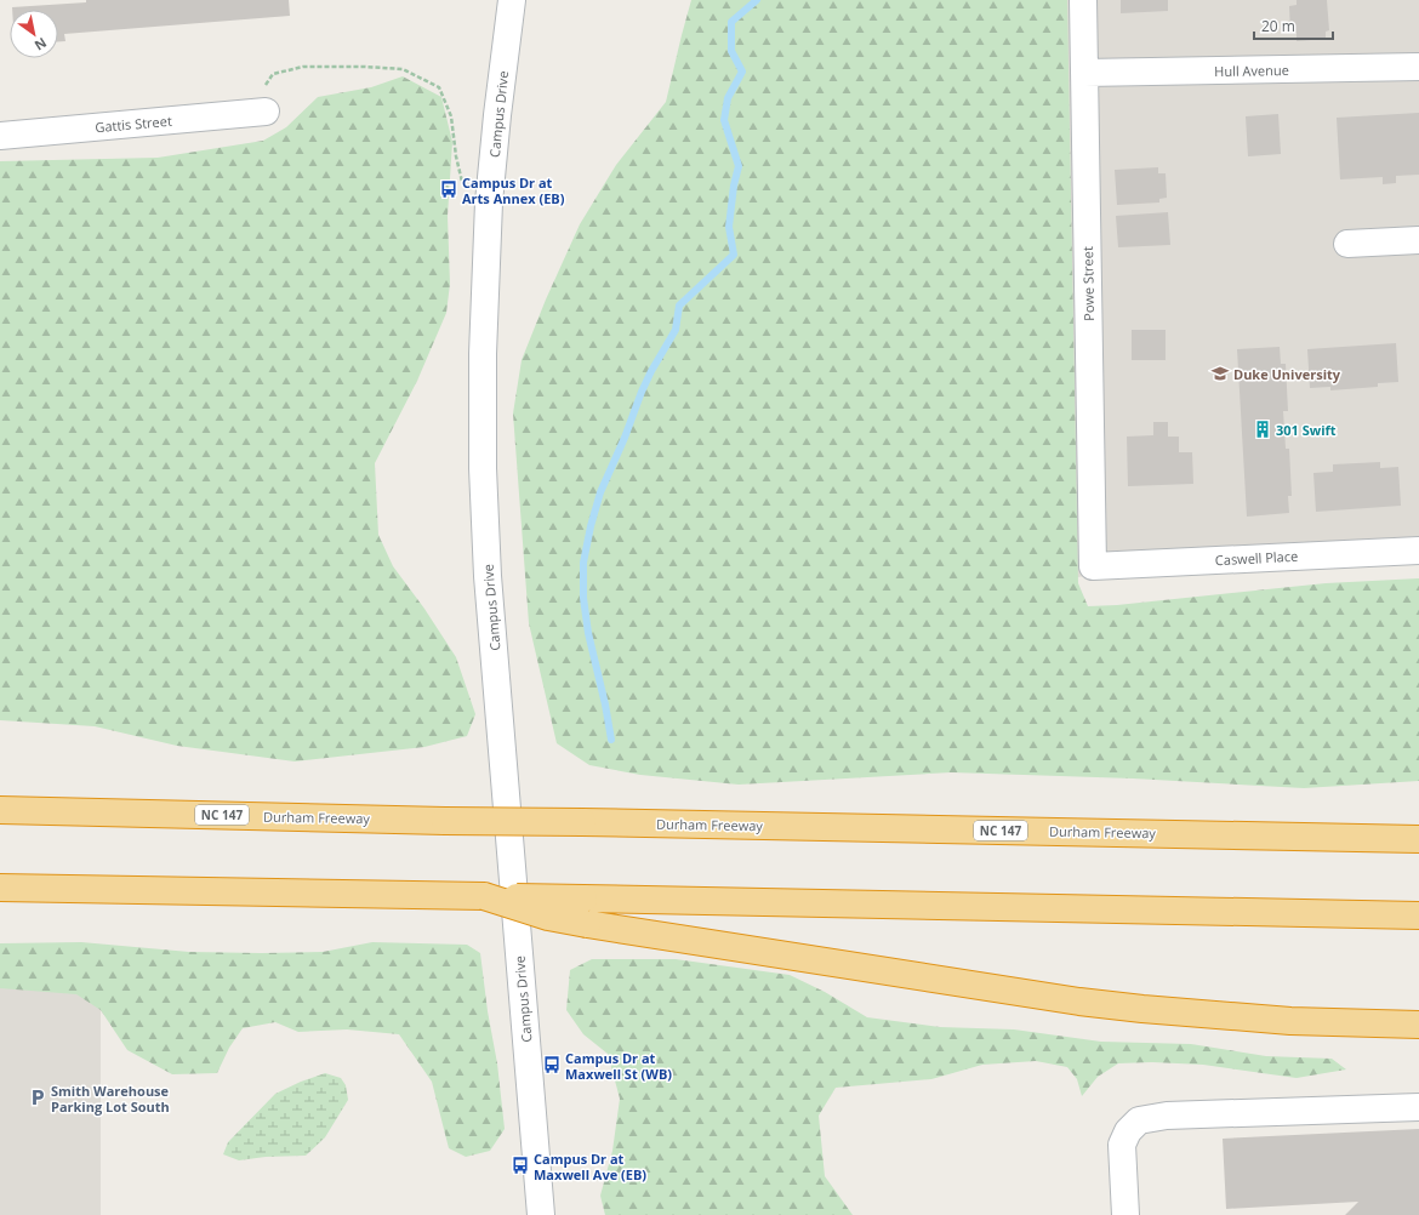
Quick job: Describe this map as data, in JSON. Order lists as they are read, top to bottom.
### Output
{
  "streets": {
    "highway": ["NC 147", "Durham Freeway"],
    "street": [
      "Hull Avenue",
      "Campus Drive",
      "Gattis Street",
      "Powe Street",
      "Caswell Place"
    ]
  },
  "crossings": [
    ["Hull Avenue", "Powe Street"],
    ["Powe Street", "Caswell Place"]
  ],
  "places": {
    "bus stop": ["Campus Dr at Arts Annex (EB)", "Campus Dr at Maxwell St (WB)", "Campus Dr at Maxwell Ave (EB)"],
    "school or university": ["Duke University"],
    "building": ["301 Swift"],
    "parking": ["Smith Warehouse Parking Lot South"]
  },
  "scale_bar": "20 m",
  "north": "bottom right"
}
